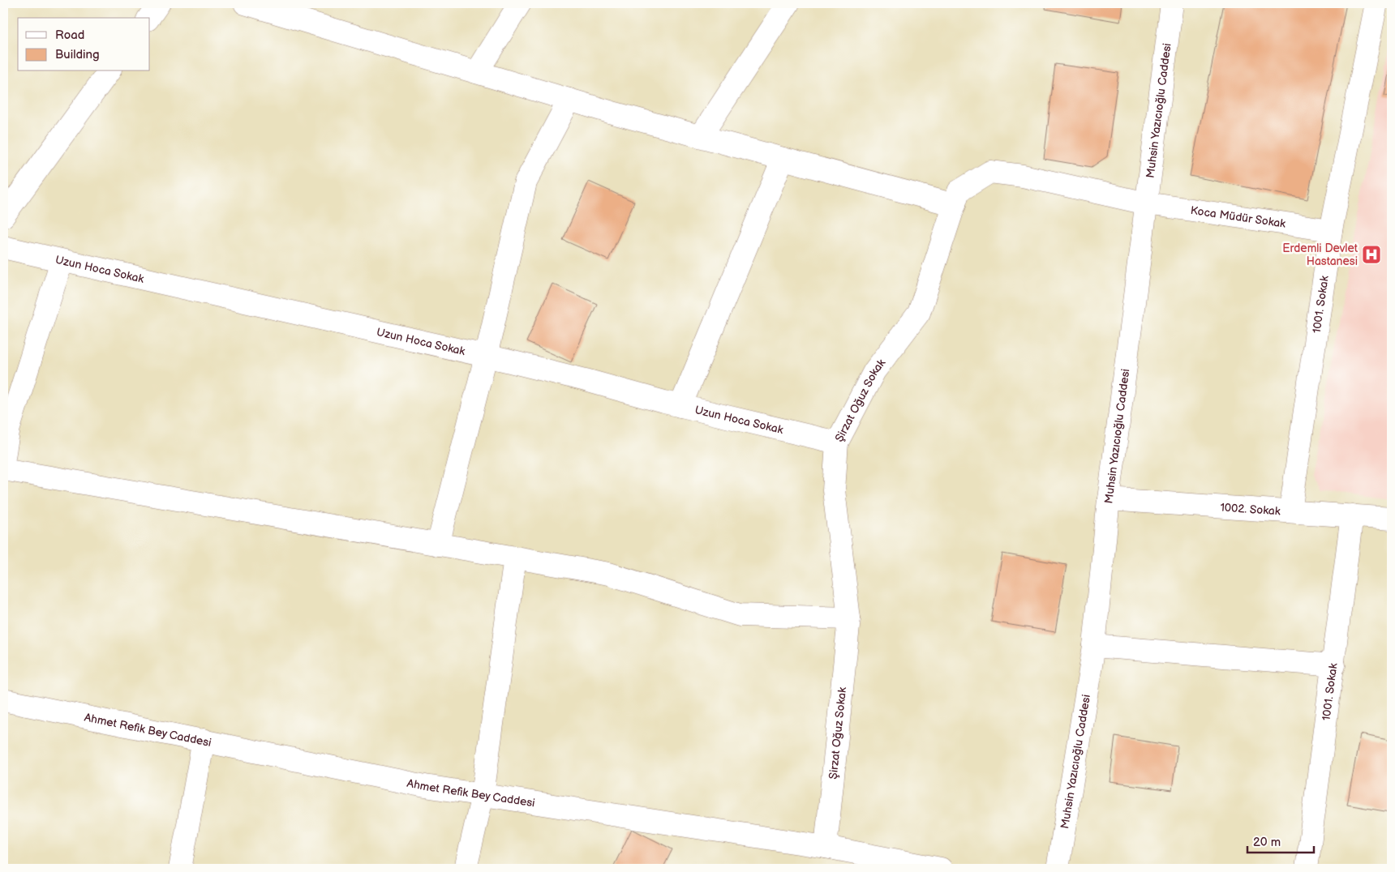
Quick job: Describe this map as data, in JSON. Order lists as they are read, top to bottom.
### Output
{
  "streets": {
    "street": [
      "Muhsin Yazıcıoğlu Caddesi",
      "Koca Müdür Sokak",
      "Uzun Hoca Sokak",
      "1001. Sokak",
      "Şirzat Oğuz Sokak",
      "1002. Sokak",
      "Ahmet Refik Bey Caddesi"
    ]
  },
  "crossings": [
    ["Muhsin Yazıcıoğlu Caddesi", "Koca Müdür Sokak"],
    ["Muhsin Yazıcıoğlu Caddesi", "Şirzat Oğuz Sokak"],
    ["Muhsin Yazıcıoğlu Caddesi", "1002. Sokak"],
    ["Koca Müdür Sokak", "1001. Sokak"],
    ["Koca Müdür Sokak", "Şirzat Oğuz Sokak"],
    ["Uzun Hoca Sokak", "Şirzat Oğuz Sokak"],
    ["1001. Sokak", "1002. Sokak"],
    ["Şirzat Oğuz Sokak", "Ahmet Refik Bey Caddesi"]
  ],
  "places": {
    "hospital": ["Erdemli Devlet Hastanesi"]
  },
  "legend": ["Road", "Building"],
  "scale_bar": "20 m"
}
